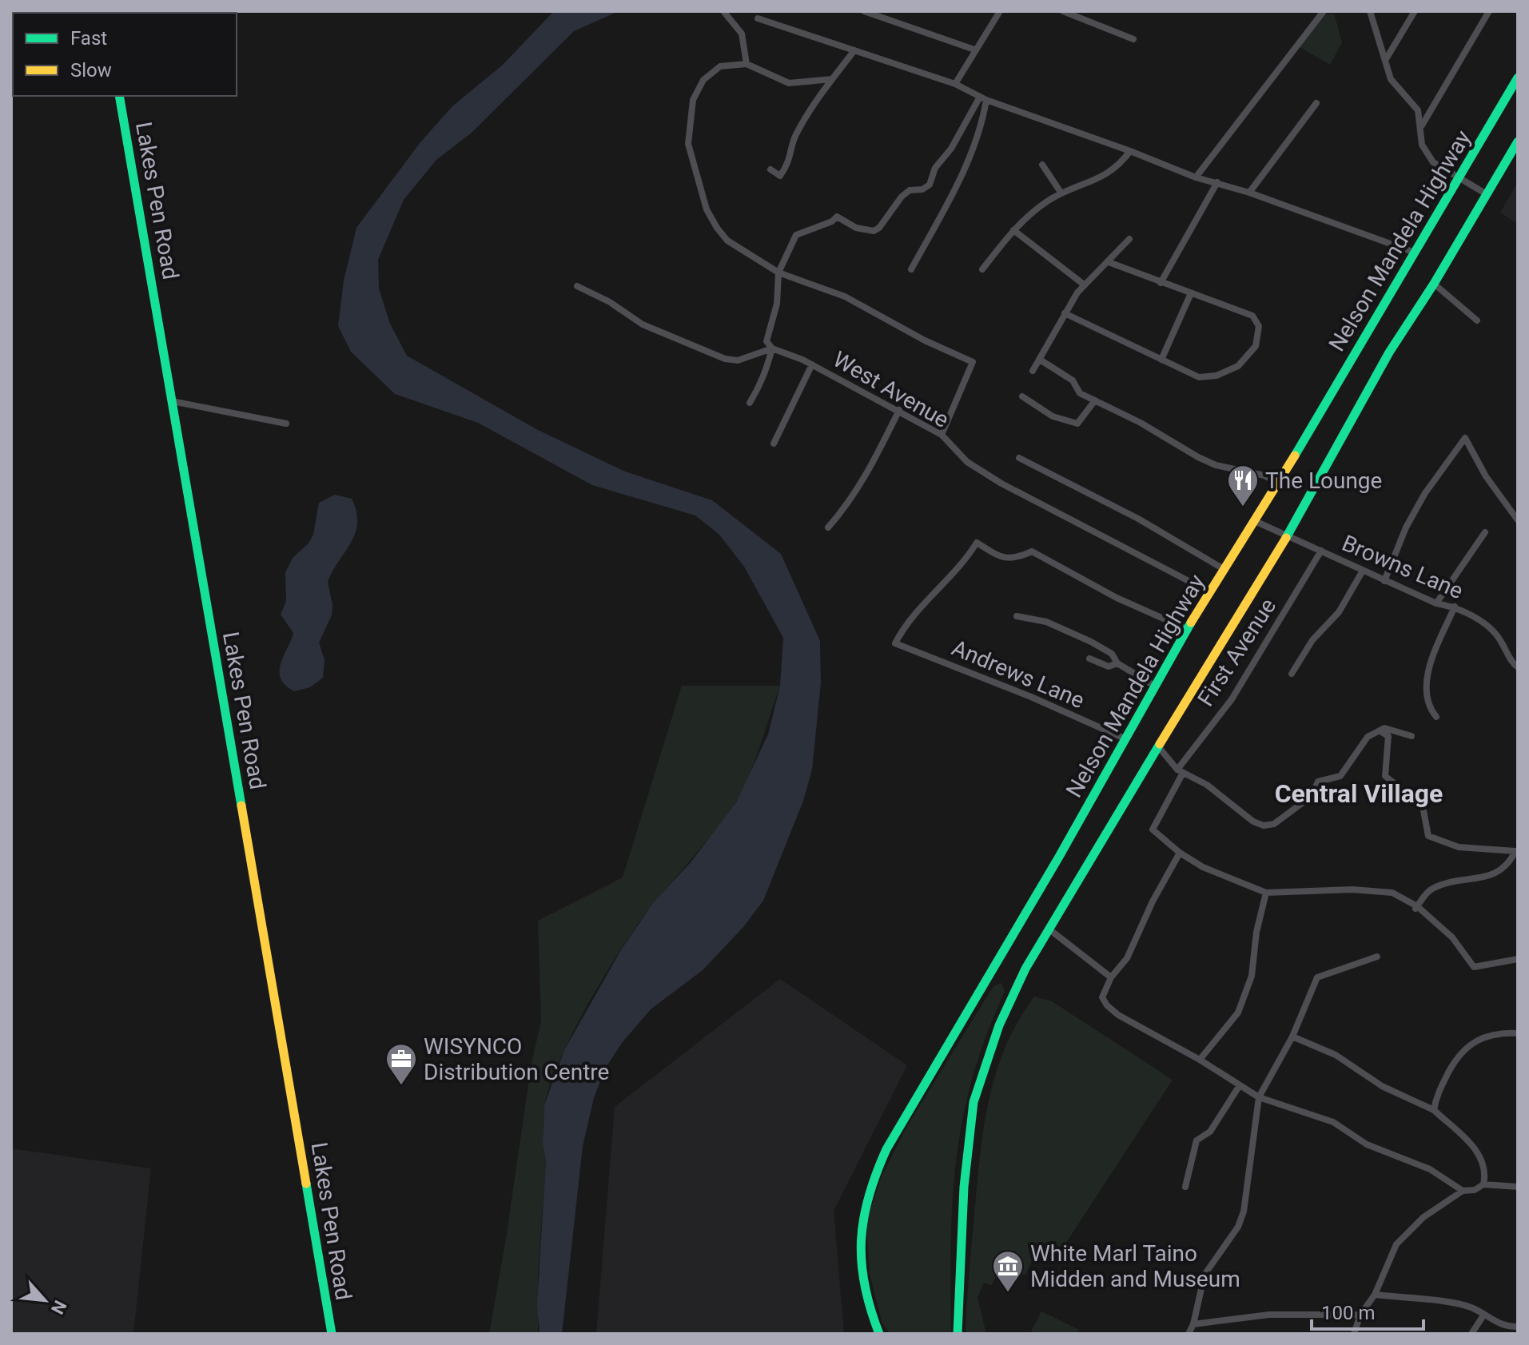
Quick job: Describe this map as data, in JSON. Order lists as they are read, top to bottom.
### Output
{
  "streets": {
    "main road": ["Lakes Pen Road", "Nelson Mandela Highway"],
    "street": [
      "West Avenue",
      "Browns Lane",
      "First Avenue",
      "Andrews Lane"
    ]
  },
  "crossings": [
    ["Nelson Mandela Highway", "West Avenue"],
    ["Nelson Mandela Highway", "Browns Lane"],
    ["Nelson Mandela Highway", "Andrews Lane"],
    ["Browns Lane", "First Avenue"]
  ],
  "districts": ["Central Village"],
  "places": {
    "restaurant": ["The Lounge"],
    "office": ["WISYNCO Distribution Centre"],
    "museum": ["White Marl Taino Midden and Museum"]
  },
  "legend": ["Fast", "Slow"],
  "scale_bar": "100 m",
  "north": "bottom right"
}
